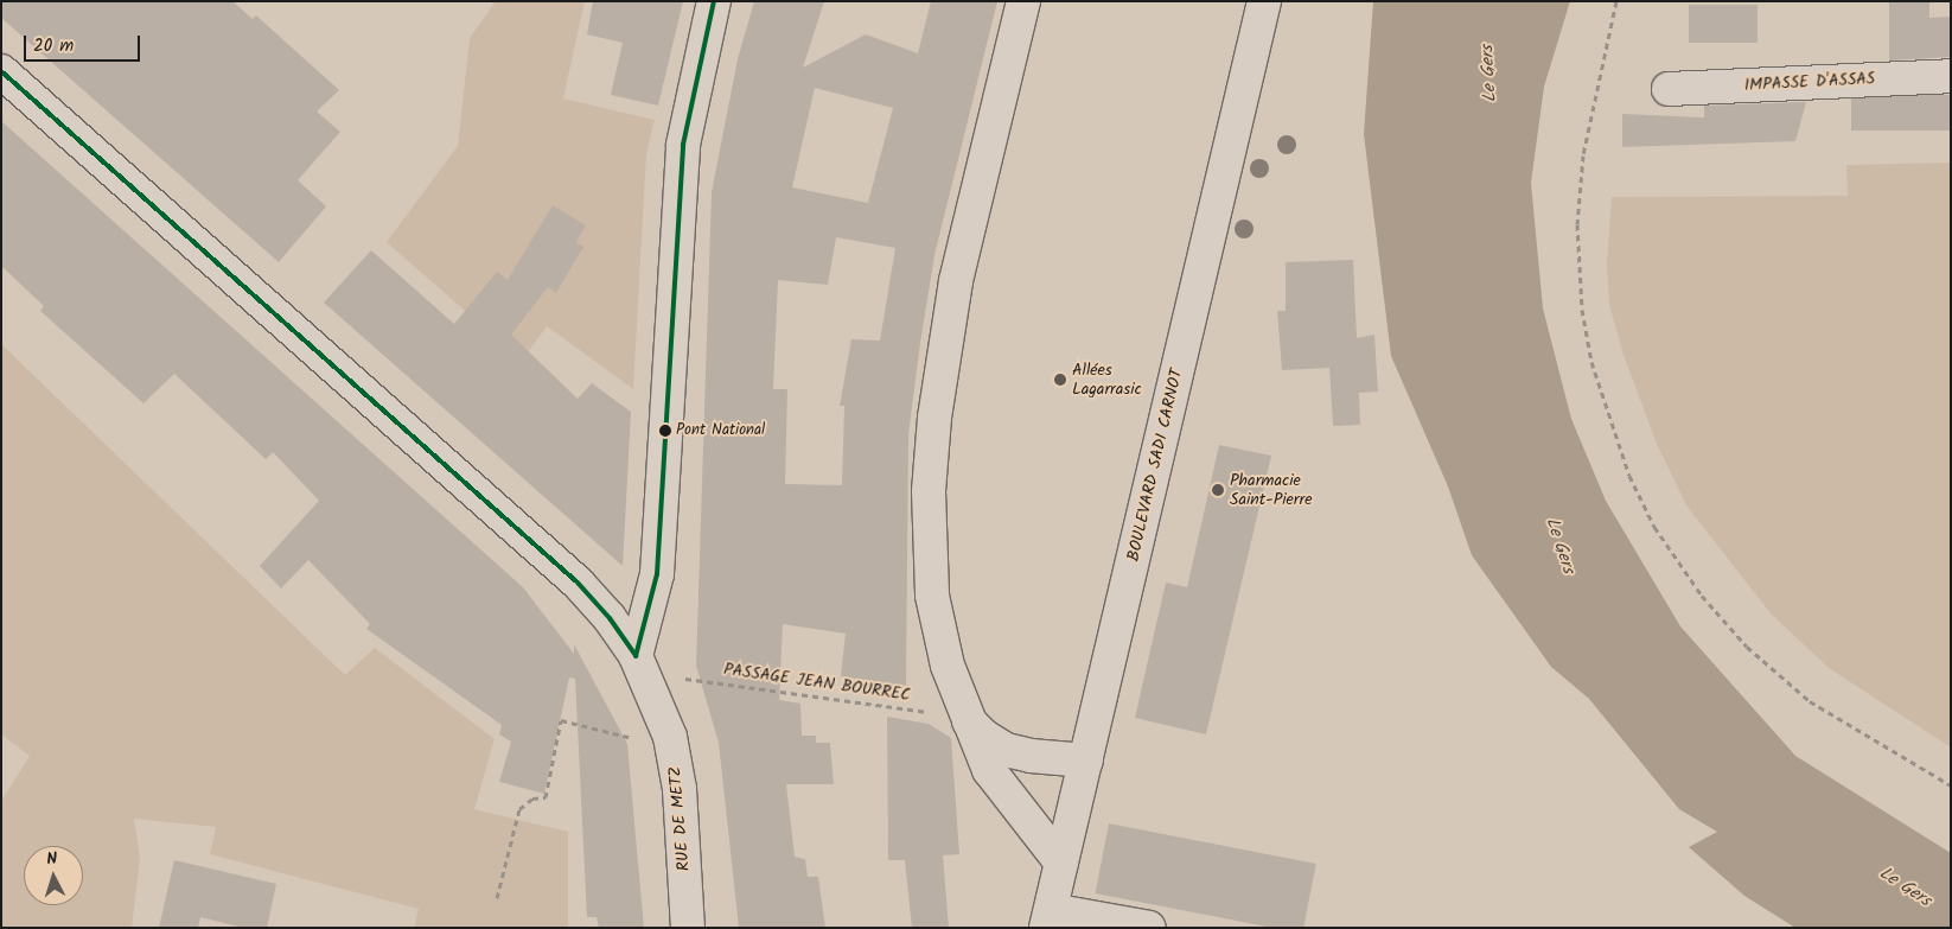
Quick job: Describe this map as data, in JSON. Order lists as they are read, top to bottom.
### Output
{
  "streets": {
    "street": ["IMPASSE D'ASSAS", "BOULEVARD SADI CARNOT", "RUE DE METZ"],
    "path": ["PASSAGE JEAN BOURREC"]
  },
  "water": ["Le Gers"],
  "places": ["Allées Lagarrasic", "Pont National", "Pharmacie Saint-Pierre"],
  "scale_bar": "20 m",
  "north": "top"
}
